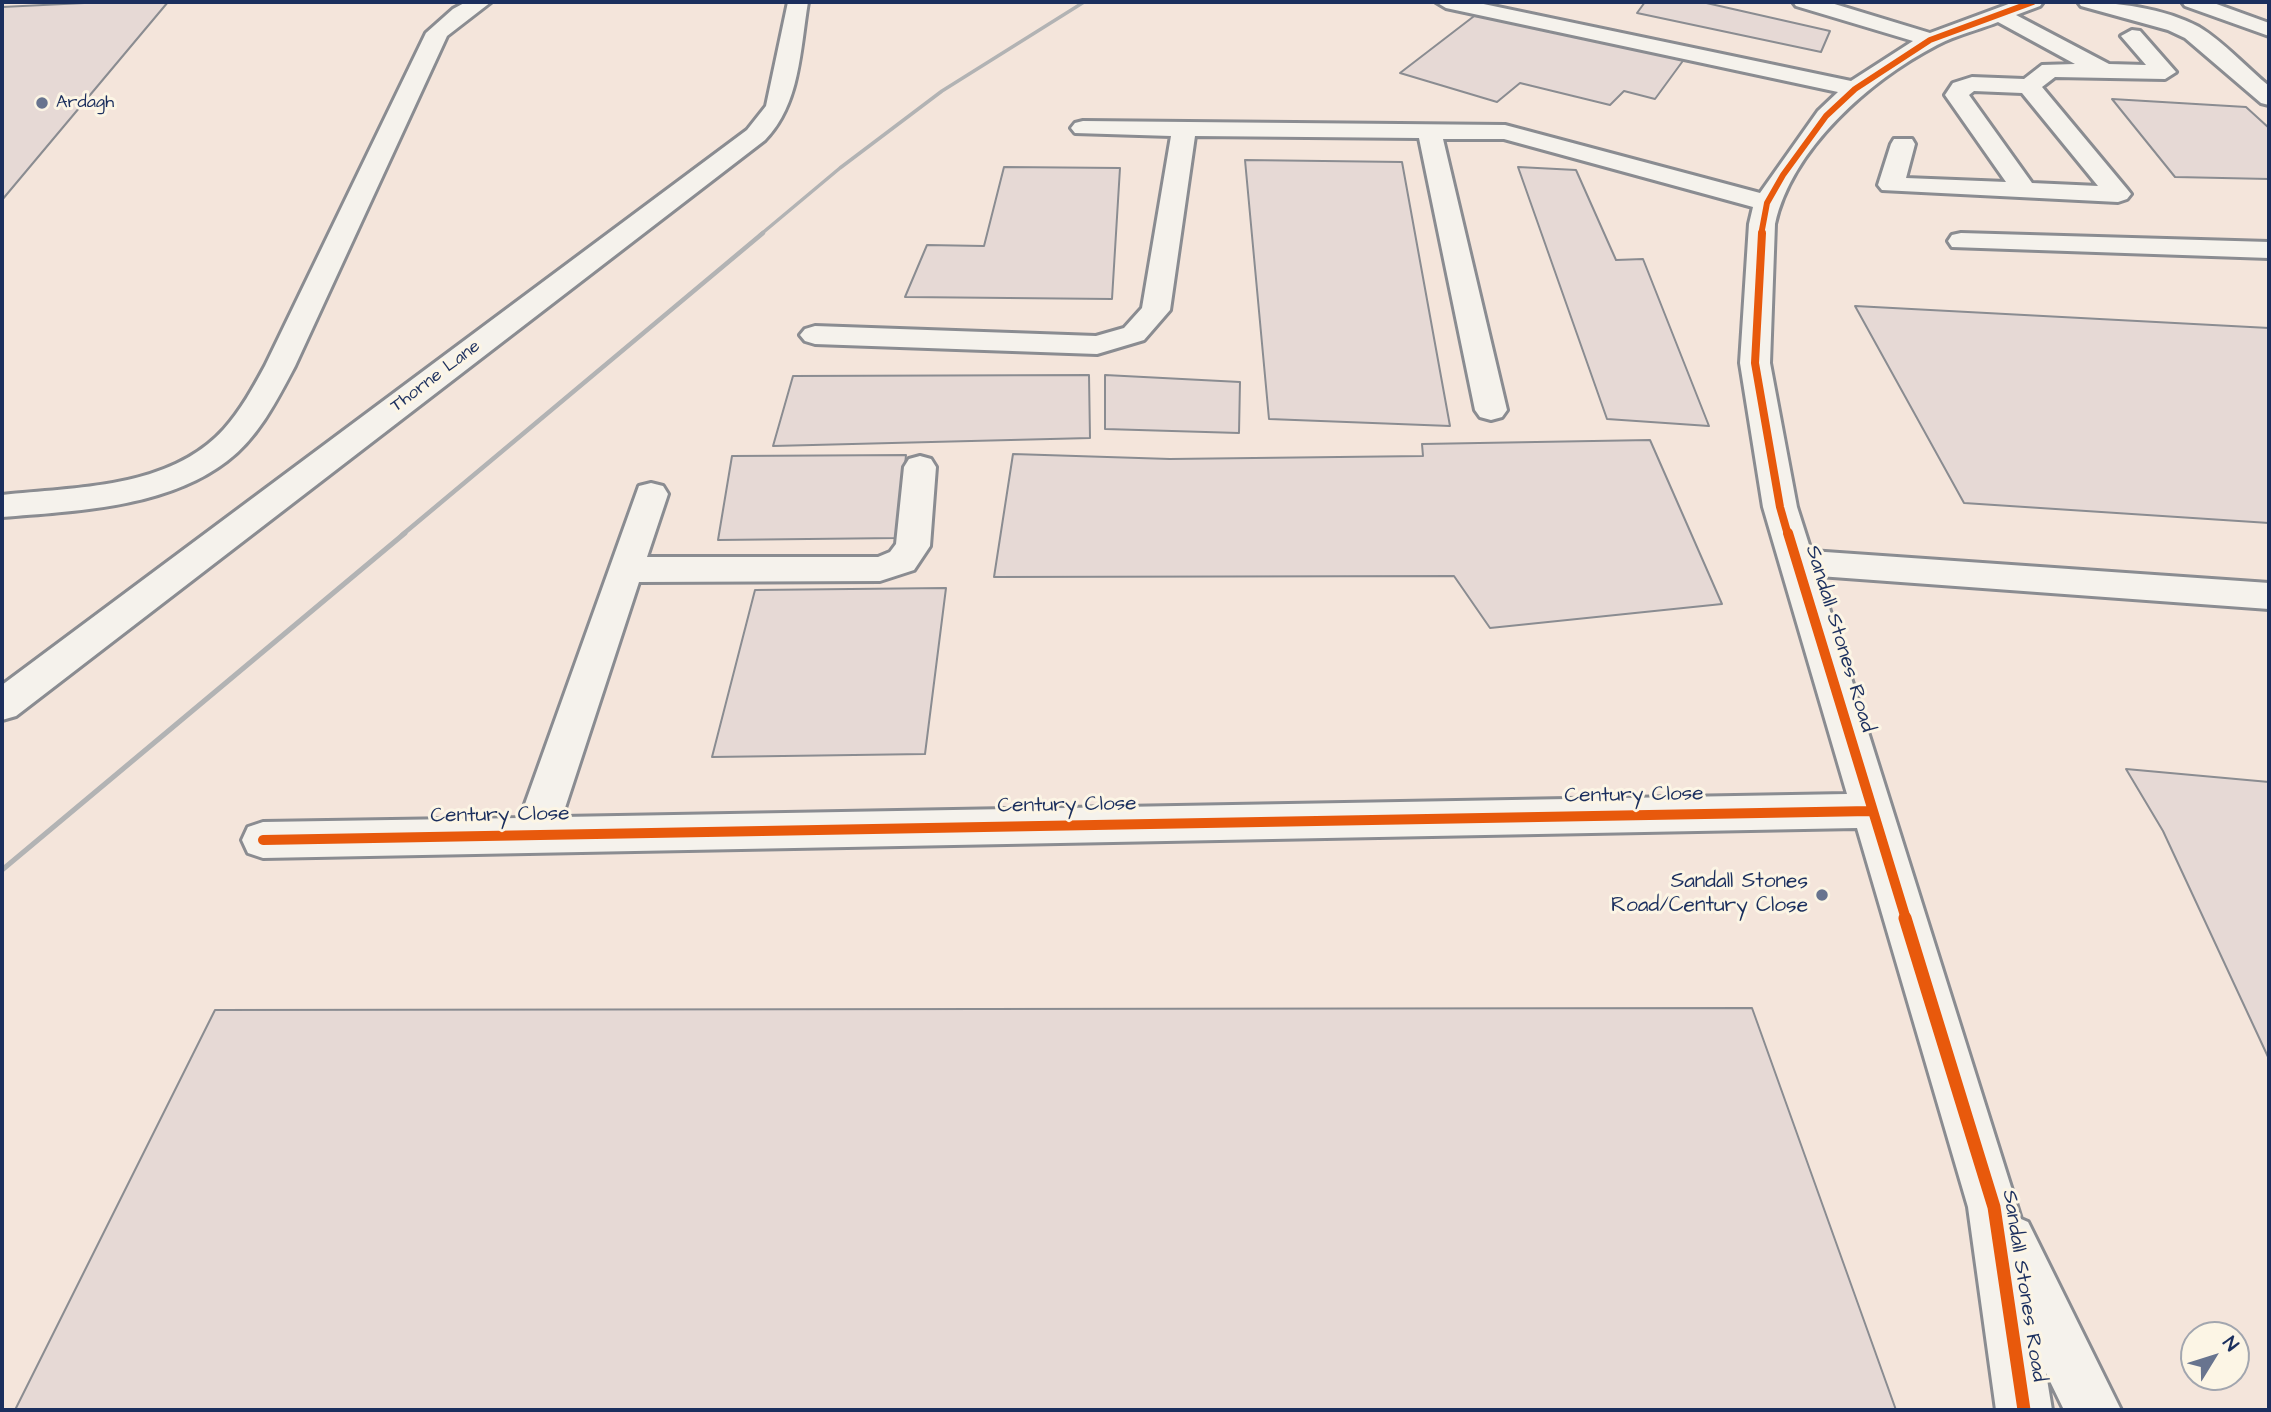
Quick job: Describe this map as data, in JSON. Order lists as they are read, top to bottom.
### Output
{
  "streets": {
    "street": ["Thorne Lane", "Sandall Stones Road", "Century Close"]
  },
  "crossings": [
    ["Sandall Stones Road", "Century Close"]
  ],
  "places": ["Ardagh", "Sandall Stones Road/Century Close"],
  "north": "top right"
}
